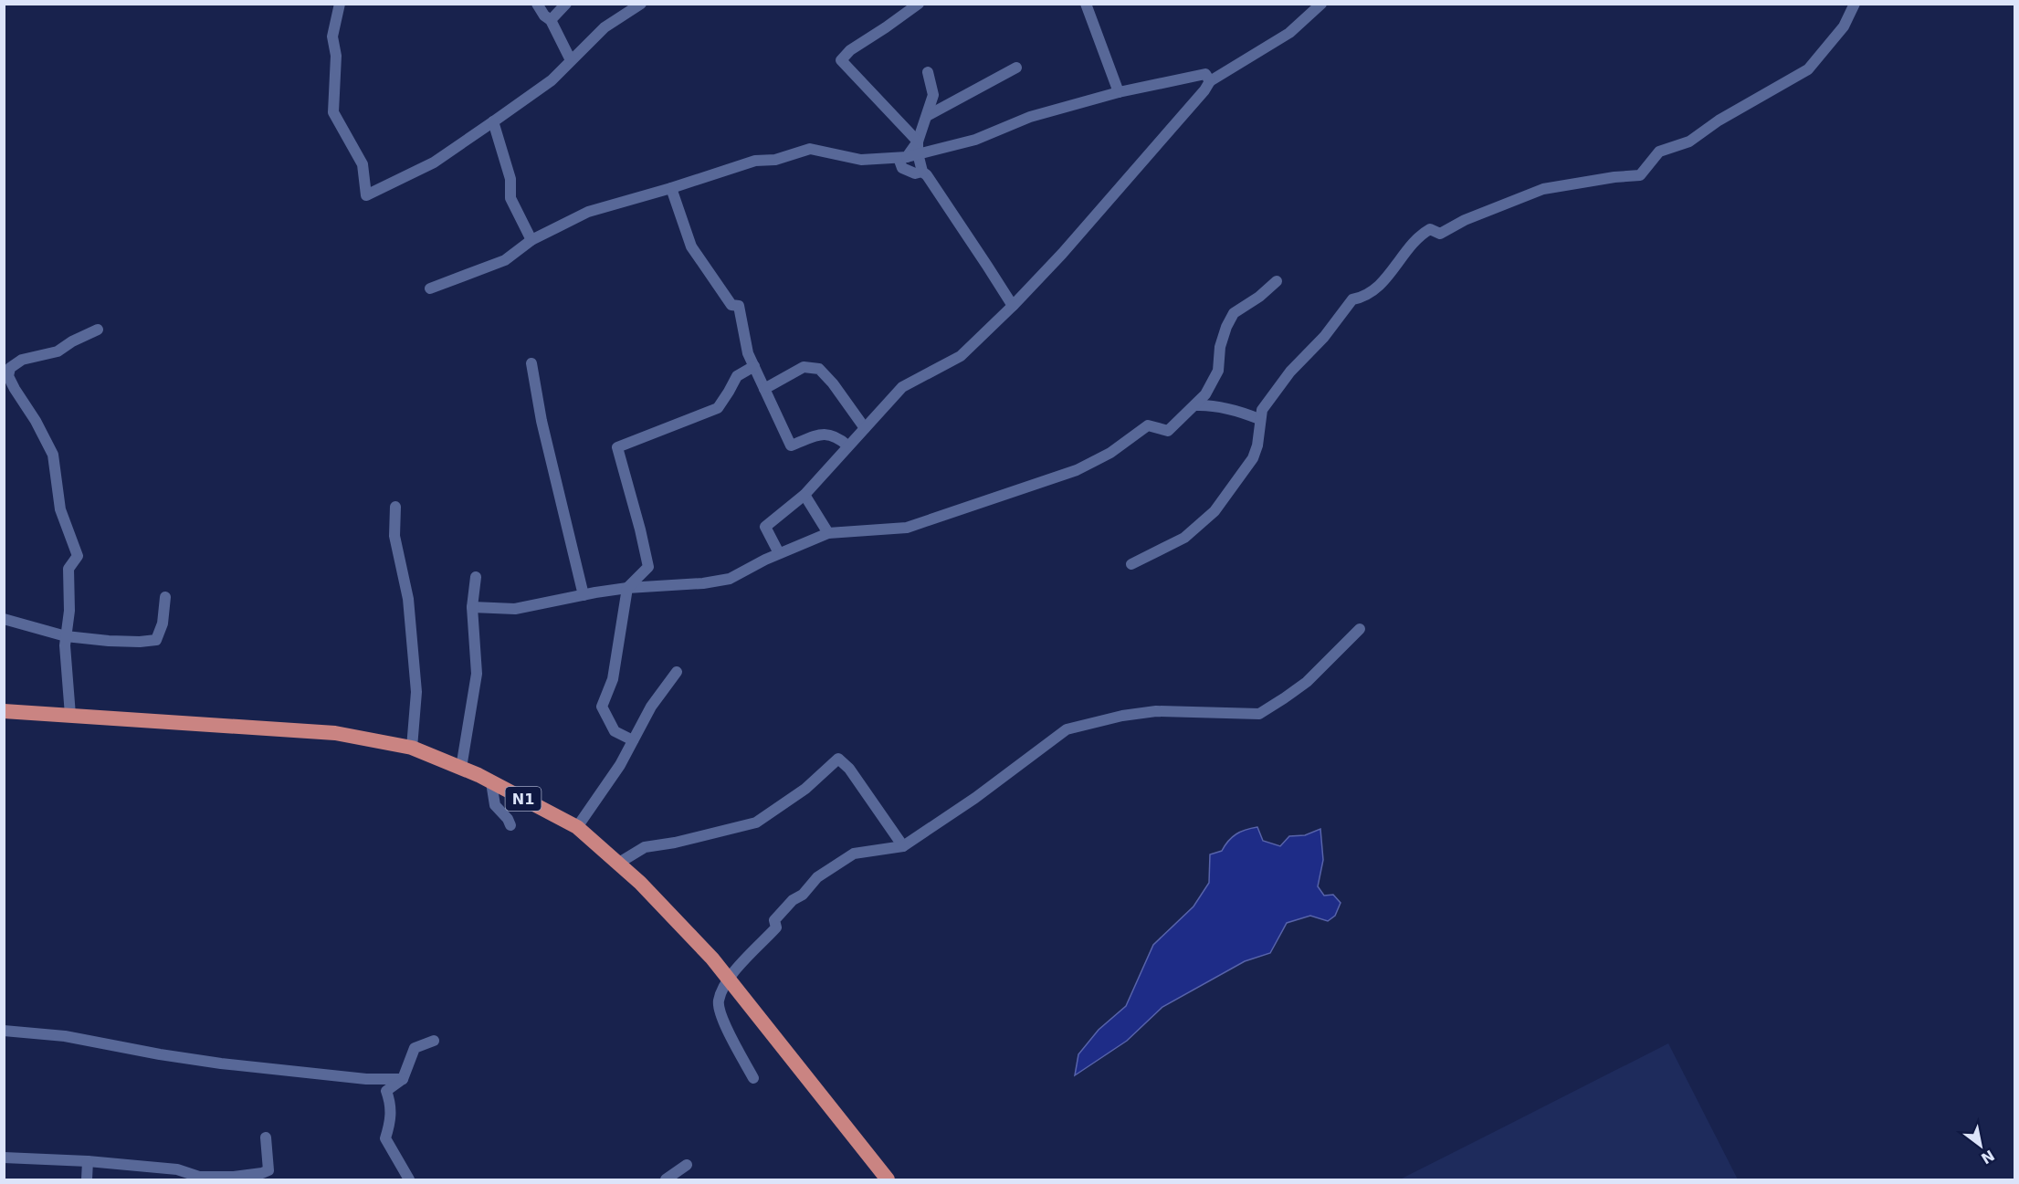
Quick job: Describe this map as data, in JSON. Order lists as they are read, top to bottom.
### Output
{
  "streets": {
    "highway": ["N1"]
  },
  "north": "bottom right"
}
